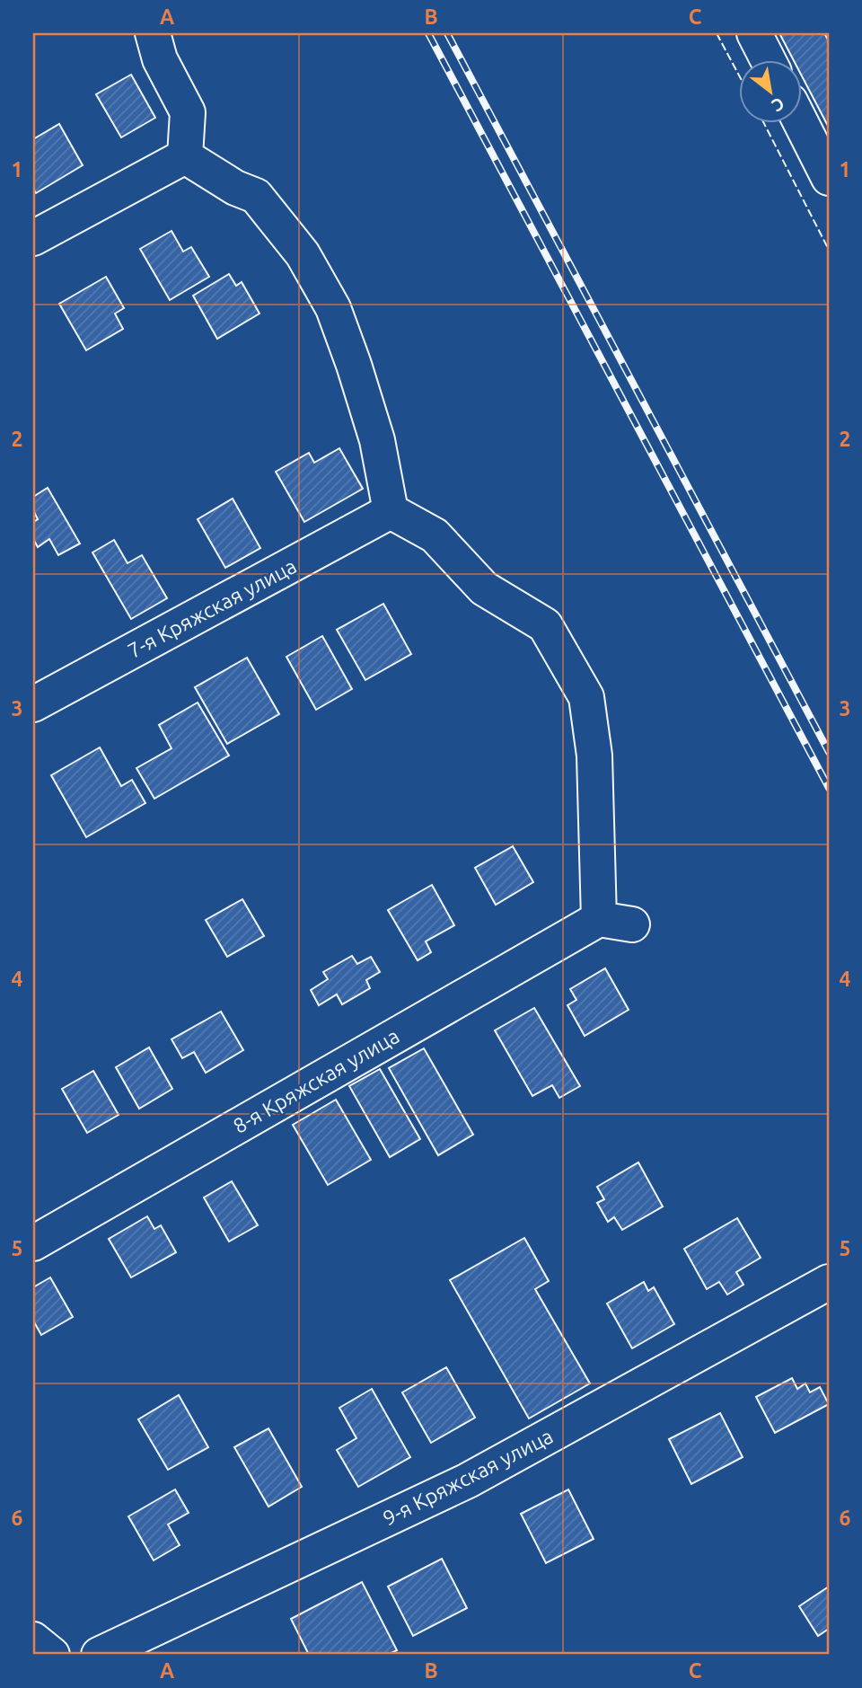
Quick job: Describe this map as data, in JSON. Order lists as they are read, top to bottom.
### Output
{
  "streets": {
    "street": ["7-я Кряжская улица", "8-я Кряжская улица", "9-я Кряжская улица"]
  },
  "crossings": [
    ["7-я Кряжская улица", "8-я Кряжская улица"]
  ],
  "north": "bottom right",
  "grid": {
    "columns": ["A", "B", "C"],
    "rows": [
      "1",
      "2",
      "3",
      "4",
      "5",
      "6"
    ]
  }
}
